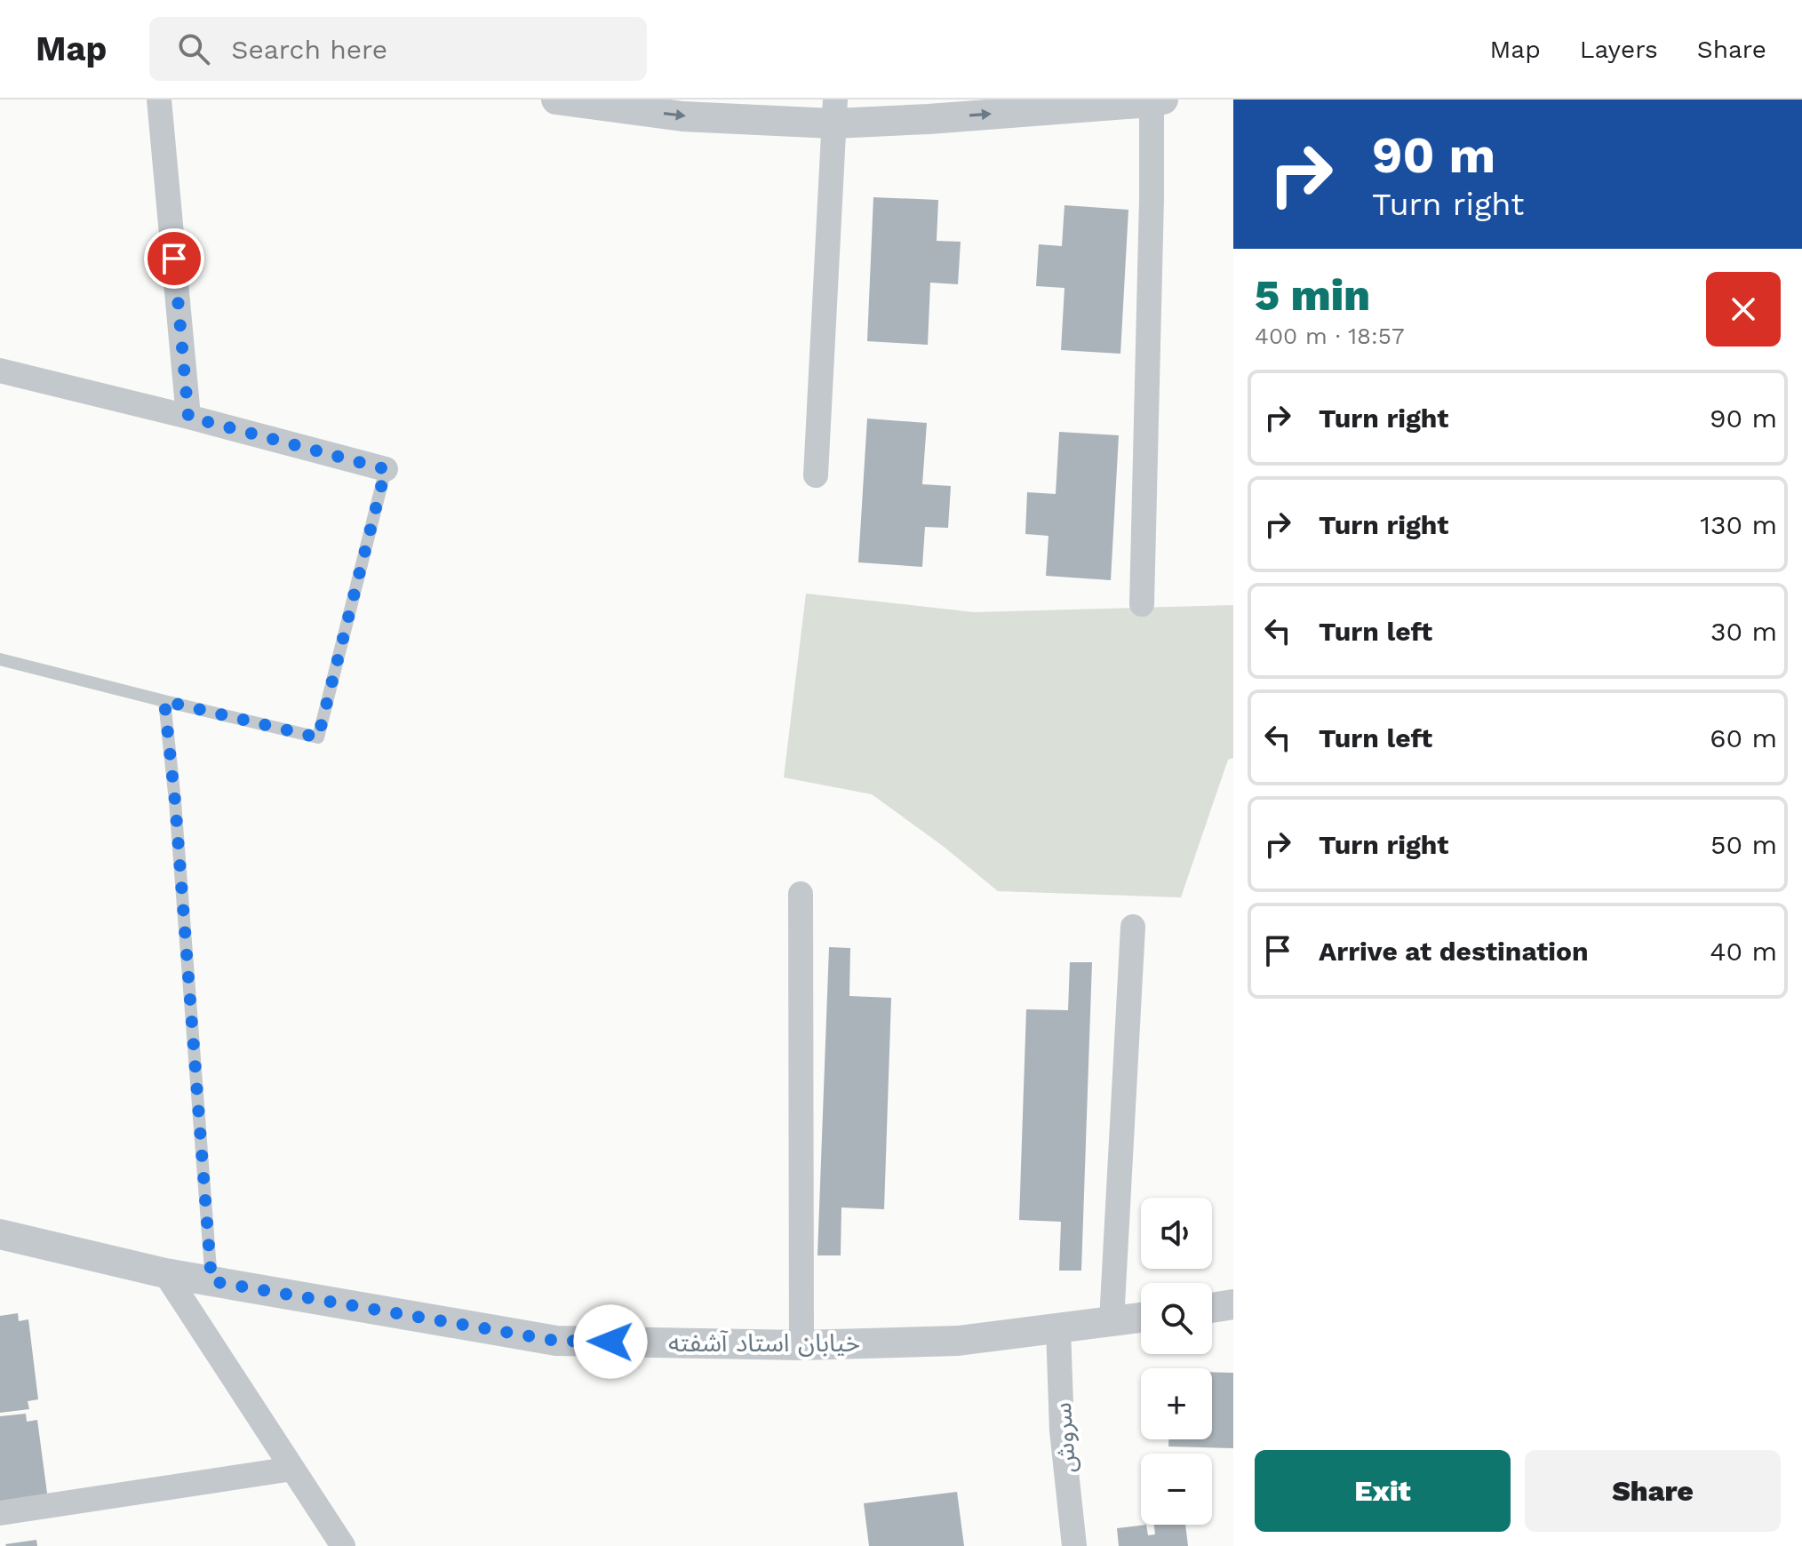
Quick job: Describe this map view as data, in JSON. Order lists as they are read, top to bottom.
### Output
{
  "streets": {
    "street": ["خیابان استاد آشفته", "سروش"]
  },
  "crossings": [
    ["خیابان استاد آشفته", "سروش"]
  ],
  "page": {
    "header": "Map",
    "search": "Search here",
    "nav": ["Map", "Layers", "Share"],
    "turn": ["90 m", "Turn right"],
    "heading": ["5 min", "400 m · 18:57"],
    "list": [
      {
        "name": "Turn right",
        "value": "90 m"
      },
      {
        "name": "Turn right",
        "value": "130 m"
      },
      {
        "name": "Turn left",
        "value": "30 m"
      },
      {
        "name": "Turn left",
        "value": "60 m"
      },
      {
        "name": "Turn right",
        "value": "50 m"
      },
      {
        "name": "Arrive at destination",
        "value": "40 m"
      }
    ],
    "map_buttons": ["+", "−"],
    "buttons": ["Exit", "Share"]
  }
}
